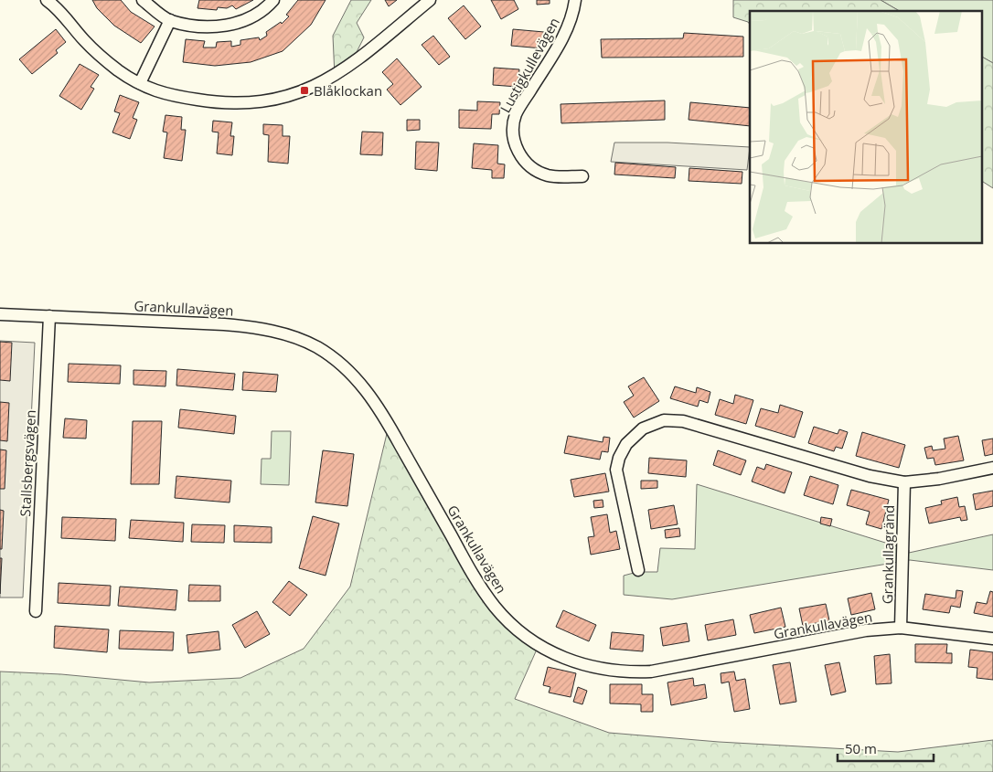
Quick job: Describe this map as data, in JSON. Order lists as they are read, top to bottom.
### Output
{
  "streets": {
    "street": [
      "Lustigkullevägen",
      "Grankullavägen",
      "Stallsbergsvägen",
      "Grankullagränd"
    ]
  },
  "crossings": [
    ["Grankullavägen", "Stallsbergsvägen"],
    ["Grankullavägen", "Grankullagränd"]
  ],
  "places": {
    "transit": ["Blåklockan"]
  },
  "scale_bar": "50 m"
}
